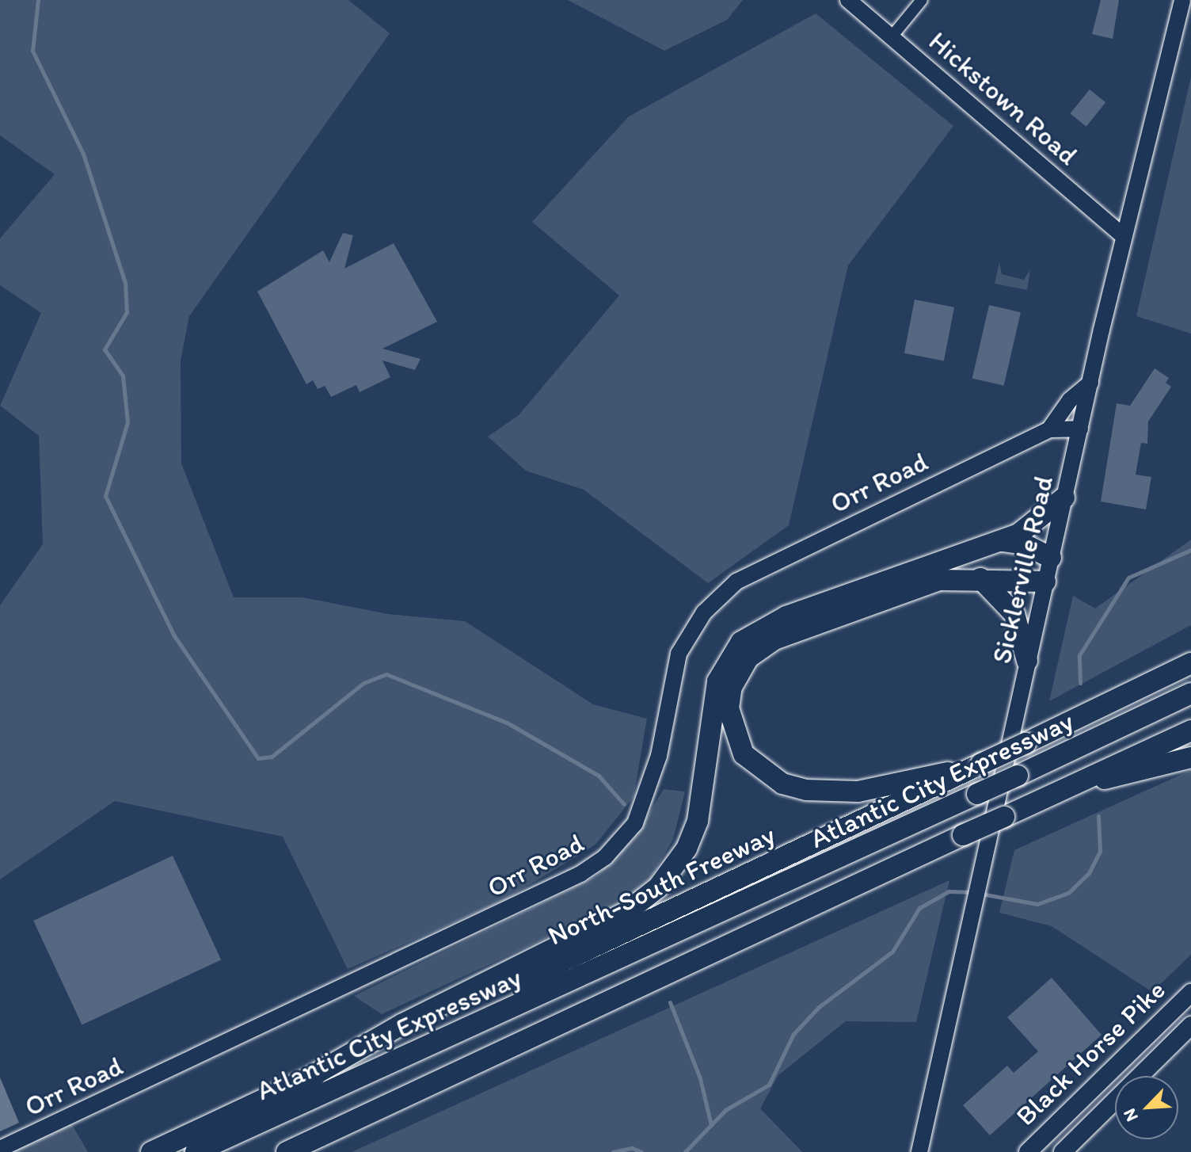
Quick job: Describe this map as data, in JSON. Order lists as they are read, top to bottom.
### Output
{
  "streets": {
    "highway": ["Atlantic City Expressway", "North-South Freeway"],
    "main road": ["Black Horse Pike"],
    "street": ["Hickstown Road", "Orr Road", "Sicklerville Road"]
  },
  "crossings": [
    ["Hickstown Road", "Sicklerville Road"],
    ["Orr Road", "Sicklerville Road"]
  ],
  "north": "bottom left"
}
